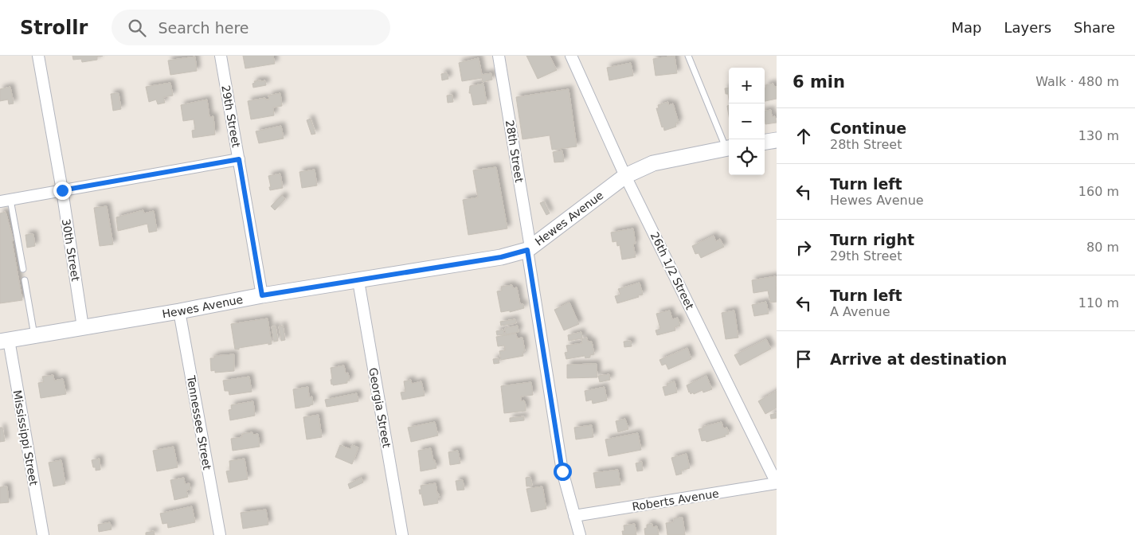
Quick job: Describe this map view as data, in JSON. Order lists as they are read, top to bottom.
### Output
{
  "streets": {
    "main road": ["Hewes Avenue"],
    "street": [
      "29th Street",
      "28th Street",
      "30th Street",
      "26th 1/2 Street",
      "Georgia Street",
      "Tennessee Street",
      "Mississippi Street",
      "Roberts Avenue"
    ]
  },
  "crossings": [
    ["29th Street", "Hewes Avenue"],
    ["28th Street", "Hewes Avenue"],
    ["28th Street", "Roberts Avenue"],
    ["Hewes Avenue", "30th Street"],
    ["Hewes Avenue", "26th 1/2 Street"],
    ["Hewes Avenue", "Georgia Street"],
    ["Hewes Avenue", "Tennessee Street"],
    ["Hewes Avenue", "Mississippi Street"],
    ["26th 1/2 Street", "Roberts Avenue"]
  ],
  "page": {
    "header": "Strollr",
    "search": "Search here",
    "nav": ["Map", "Layers", "Share"],
    "heading": ["6 min", "Walk · 480 m"],
    "map_buttons": ["+", "−"],
    "list": [
      ["Continue", "28th Street", "130 m"],
      ["Turn left", "Hewes Avenue", "160 m"],
      ["Turn right", "29th Street", "80 m"],
      ["Turn left", "A Avenue", "110 m"],
      "Arrive at destination"
    ]
  }
}
